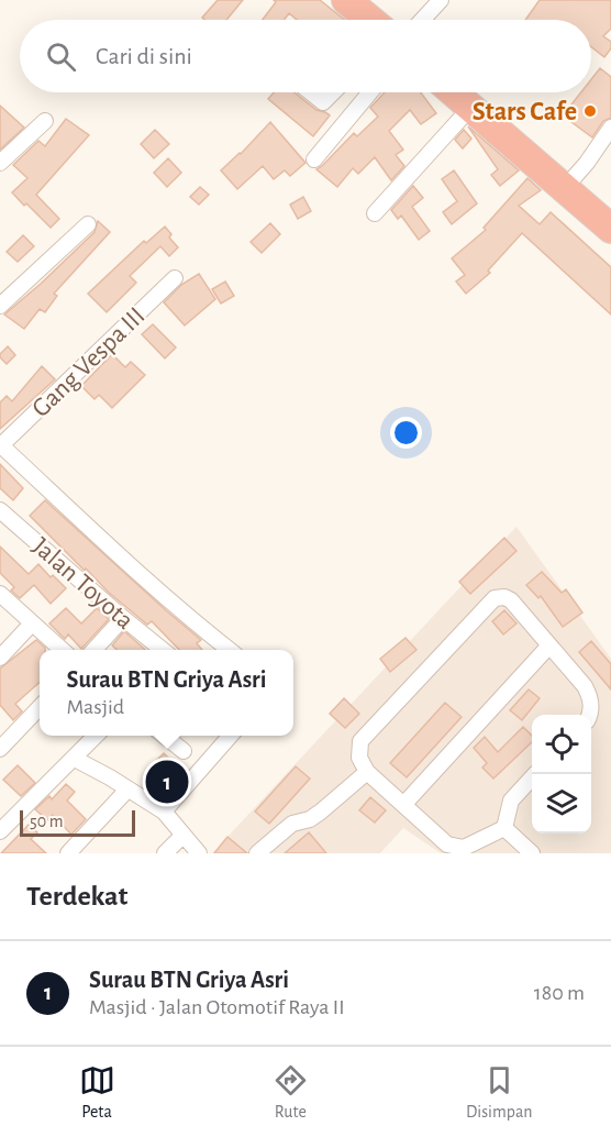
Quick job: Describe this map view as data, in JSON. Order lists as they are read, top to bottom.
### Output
{
  "streets": {
    "street": ["Gang Vespa III", "Jalan Toyota"]
  },
  "places": ["Stars Cafe"],
  "scale_bar": "50 m",
  "page": {
    "search": "Cari di sini",
    "popup": ["Surau BTN Griya Asri", "Masjid"],
    "pins": "1",
    "scale": "50 m",
    "heading": "Terdekat",
    "list": [
      {
        "mark": "1",
        "name": "Surau BTN Griya Asri",
        "note": "Masjid · Jalan Otomotif Raya II",
        "value": "180 m"
      }
    ],
    "nav": ["Peta", "Rute", "Disimpan"]
  }
}
